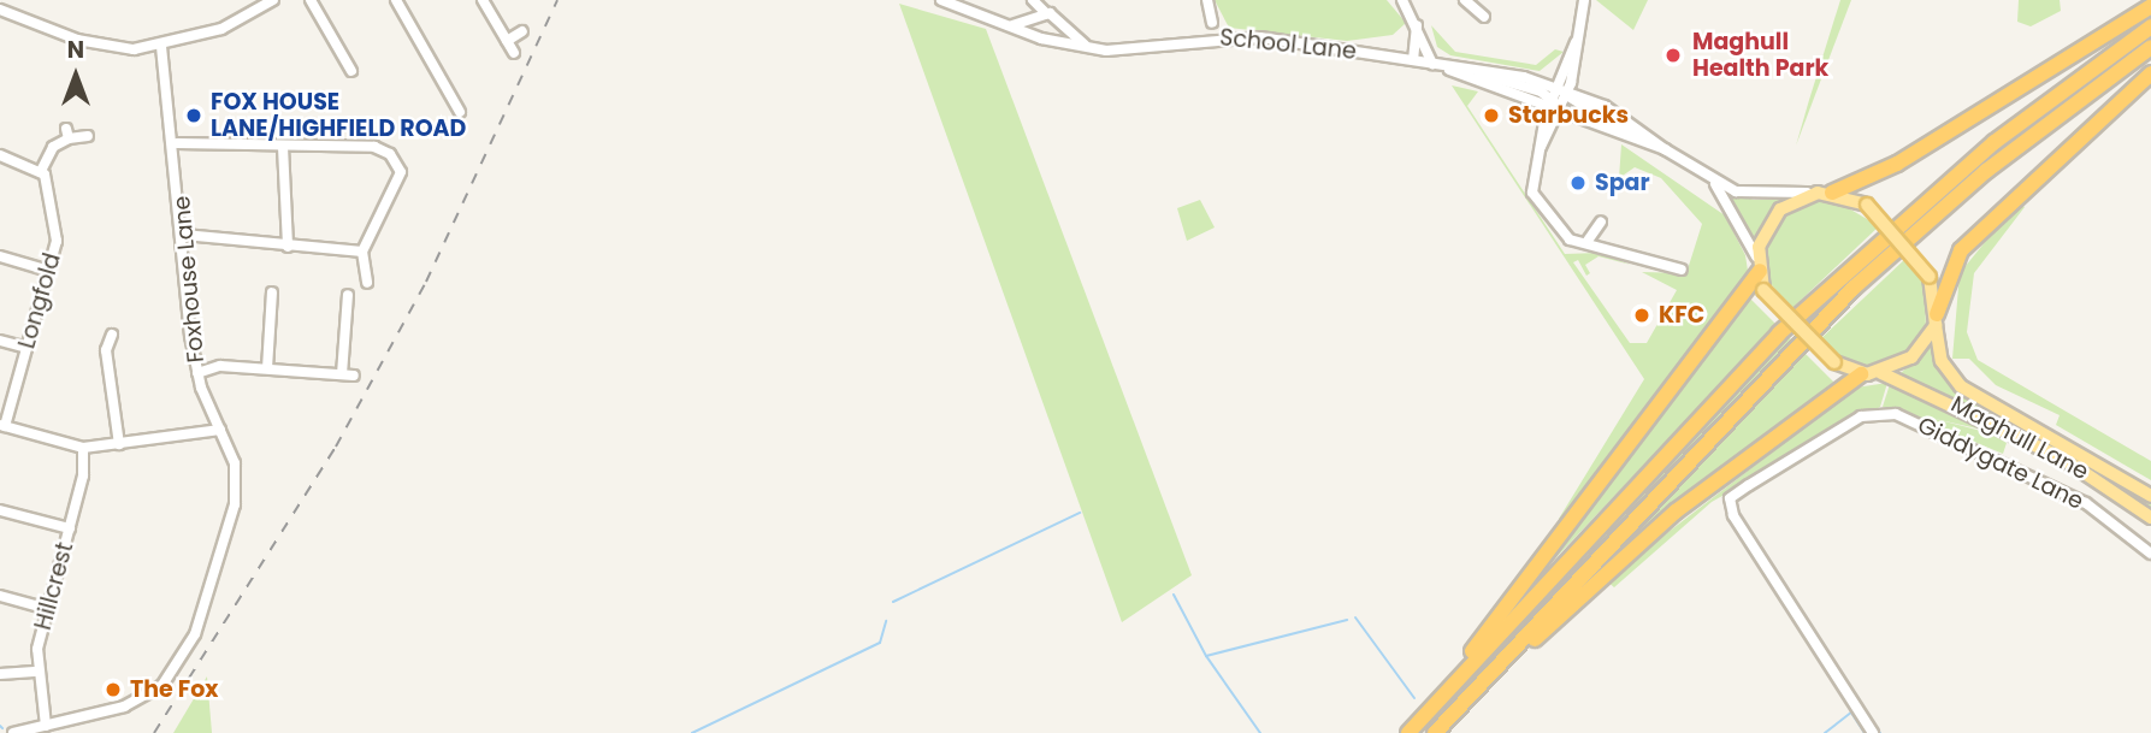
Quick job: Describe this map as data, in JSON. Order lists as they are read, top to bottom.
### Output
{
  "streets": {
    "main road": ["Maghull Lane"],
    "street": [
      "School Lane",
      "Foxhouse Lane",
      "Longfold",
      "Giddygate Lane",
      "Hillcrest"
    ]
  },
  "crossings": [
    ["Foxhouse Lane", "Hillcrest"]
  ],
  "places": [
    "Maghull Health Park",
    "FOX HOUSE LANE/HIGHFIELD ROAD",
    "Starbucks",
    "Spar",
    "KFC",
    "The Fox"
  ],
  "north": "top"
}
